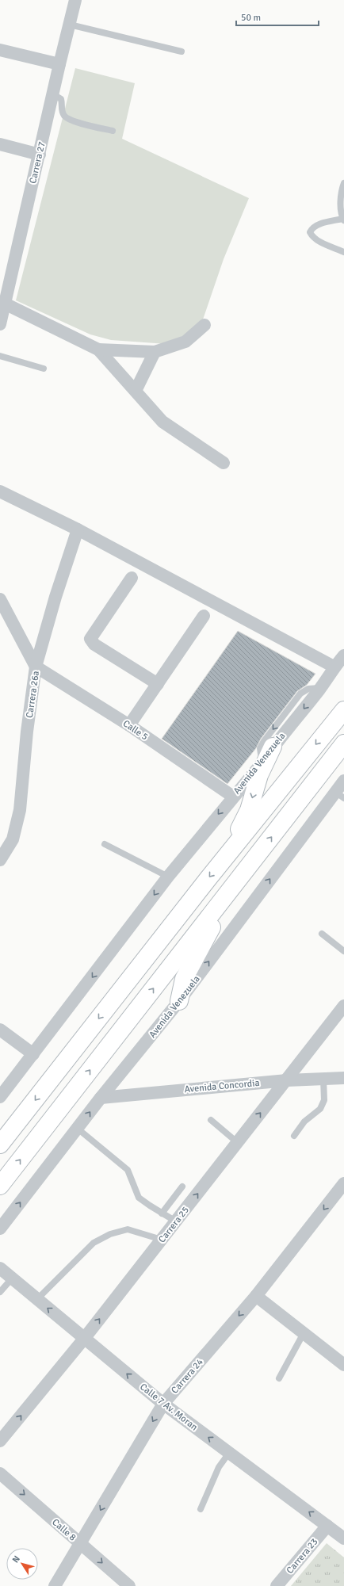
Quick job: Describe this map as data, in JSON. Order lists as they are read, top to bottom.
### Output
{
  "streets": {
    "street": [
      "Carrera 27",
      "Carrera 26a",
      "Calle 5",
      "Avenida Venezuela",
      "Avenida Concordia",
      "Carrera 25",
      "Carrera 24",
      "Calle 7 Av. Moran",
      "Calle 8",
      "Carrera 23"
    ]
  },
  "crossings": [
    ["Carrera 26a", "Calle 5"],
    ["Calle 5", "Avenida Venezuela"],
    ["Avenida Venezuela", "Avenida Concordia"],
    ["Avenida Concordia", "Carrera 25"],
    ["Carrera 25", "Calle 7 Av. Moran"],
    ["Carrera 24", "Calle 7 Av. Moran"],
    ["Carrera 24", "Calle 8"],
    ["Calle 7 Av. Moran", "Carrera 23"]
  ],
  "one_way": [
    "Carrera 25",
    "Carrera 24",
    "Calle 7 Av. Moran",
    "Calle 8"
  ],
  "scale_bar": "50 m",
  "north": "top left"
}
